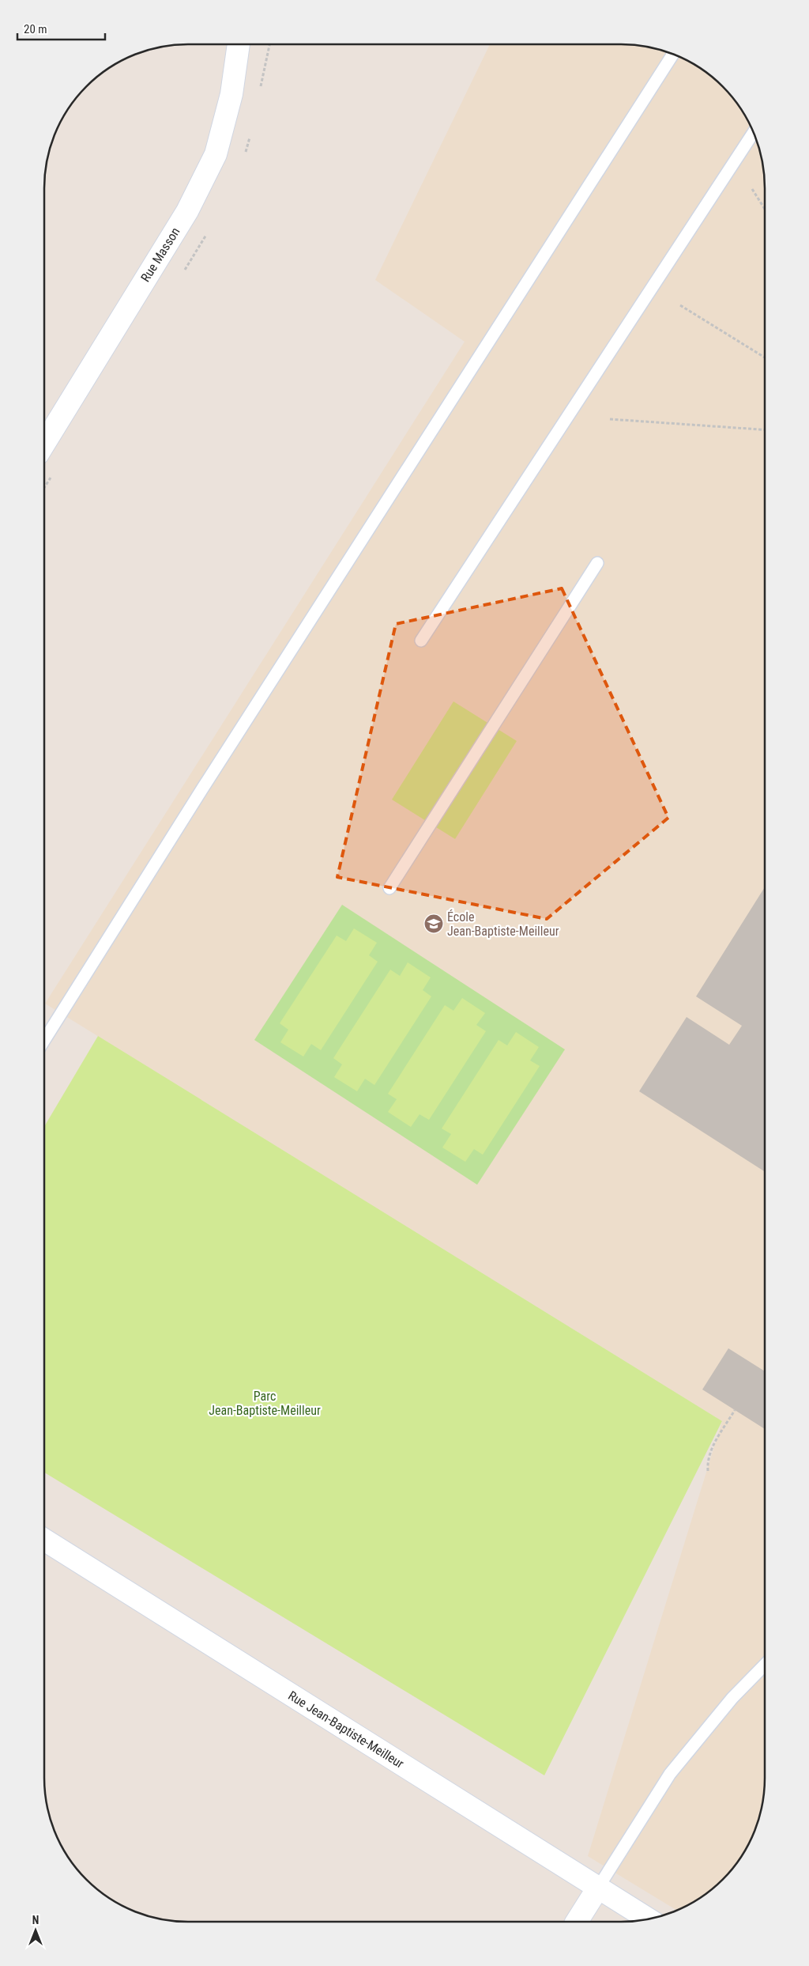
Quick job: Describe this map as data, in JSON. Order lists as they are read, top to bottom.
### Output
{
  "streets": {
    "street": ["Rue Masson", "Rue Jean-Baptiste-Meilleur"]
  },
  "parks": ["Parc Jean-Baptiste-Meilleur"],
  "places": {
    "school or university": ["École Jean-Baptiste-Meilleur"]
  },
  "scale_bar": "20 m",
  "north": "top"
}
